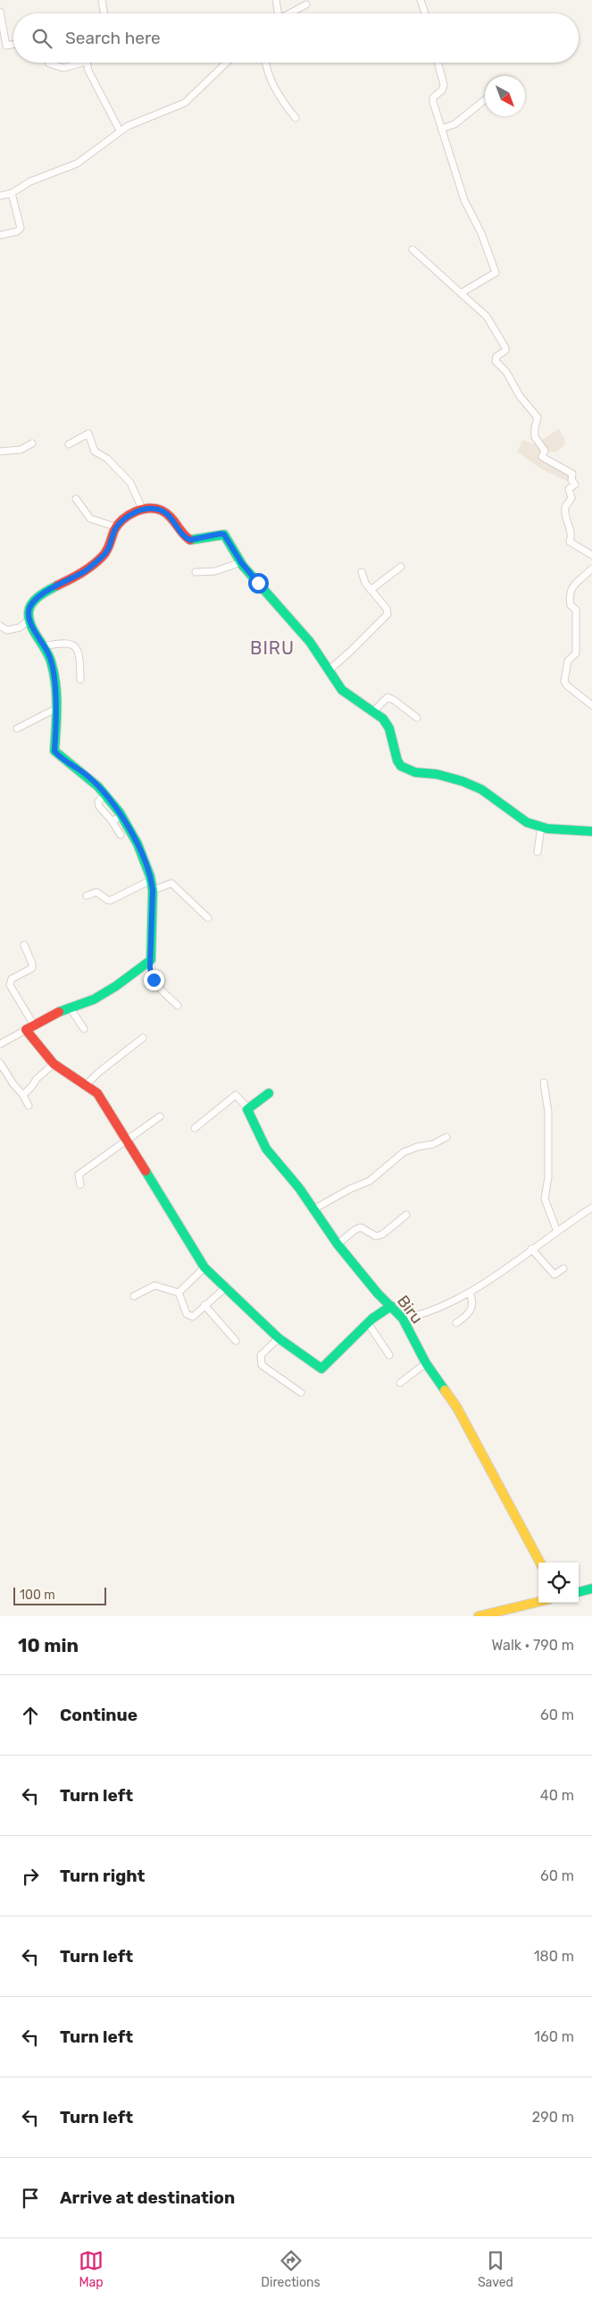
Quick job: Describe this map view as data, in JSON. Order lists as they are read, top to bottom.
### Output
{
  "streets": {
    "street": ["Biru"]
  },
  "districts": ["BIRU"],
  "scale_bar": "100 m",
  "north": "bottom right",
  "page": {
    "search": "Search here",
    "scale": "100 m",
    "heading": ["10 min", "Walk · 790 m"],
    "list": [
      ["Continue", "60 m"],
      ["Turn left", "40 m"],
      ["Turn right", "60 m"],
      ["Turn left", "180 m"],
      ["Turn left", "160 m"],
      ["Turn left", "290 m"],
      "Arrive at destination"
    ],
    "nav": ["Map", "Directions", "Saved"]
  }
}
